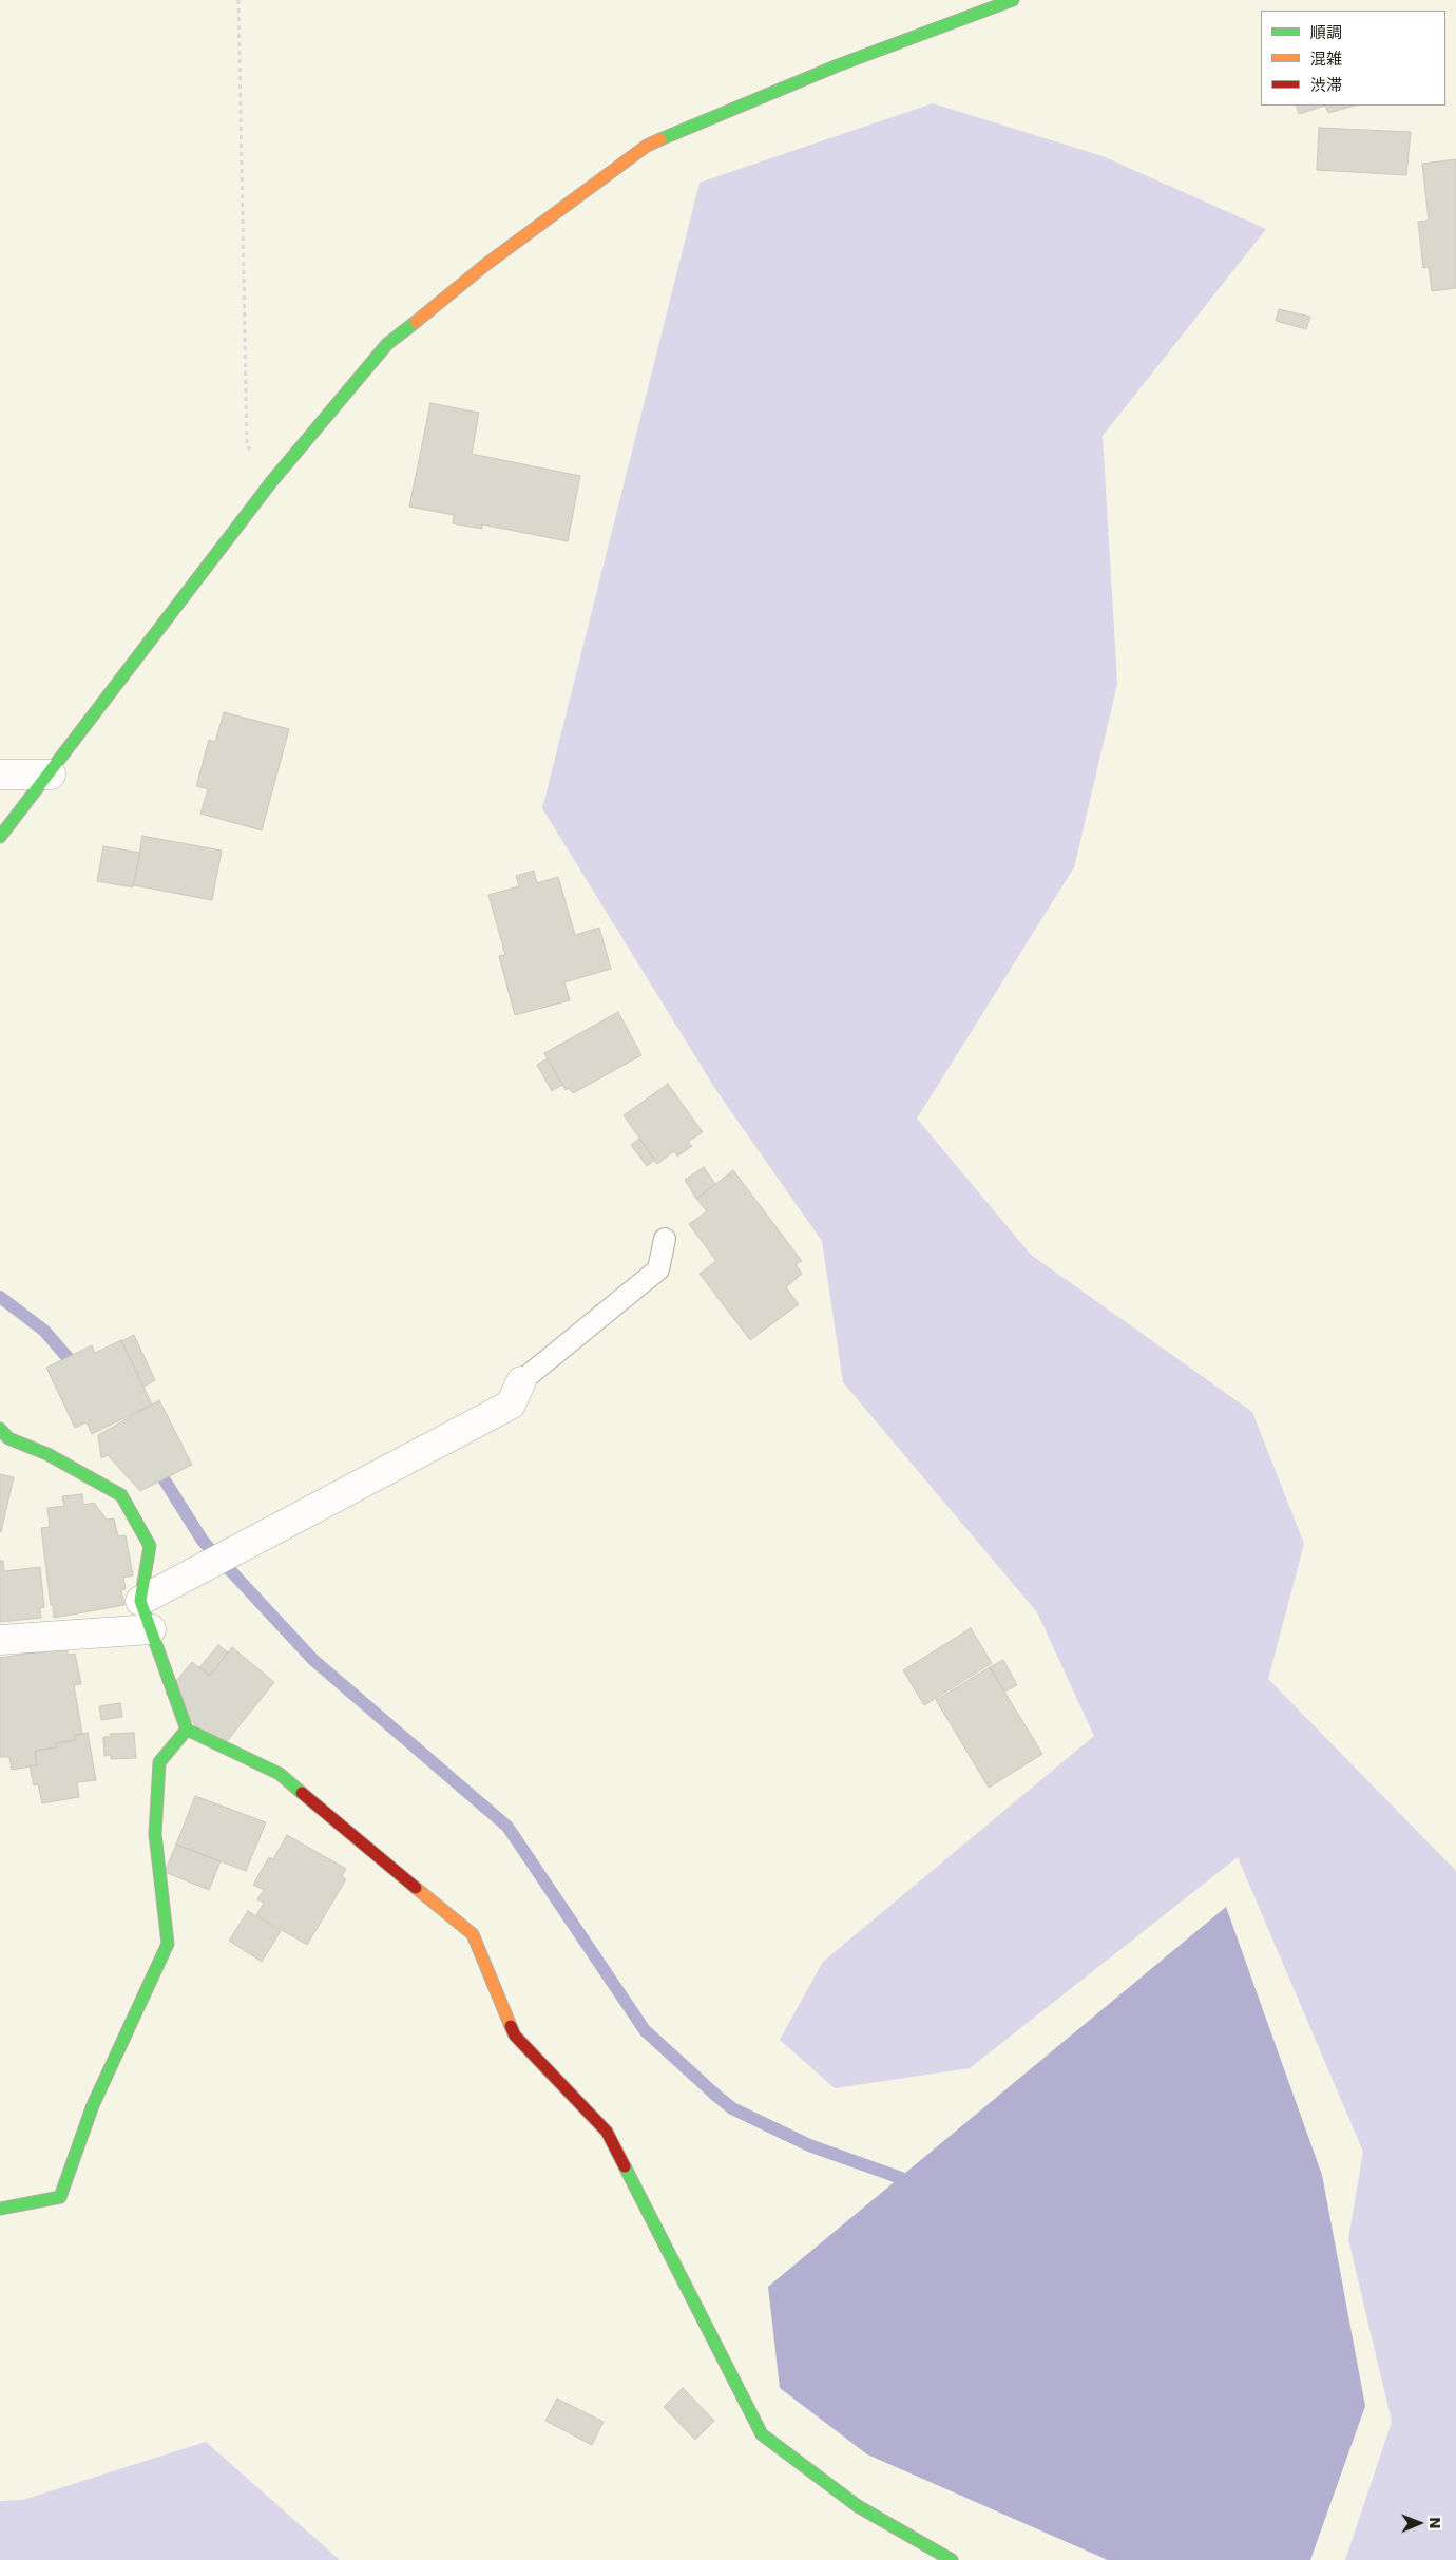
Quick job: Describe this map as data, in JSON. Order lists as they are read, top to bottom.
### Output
{
  "legend": ["順調", "混雑", "渋滞"],
  "north": "right"
}
